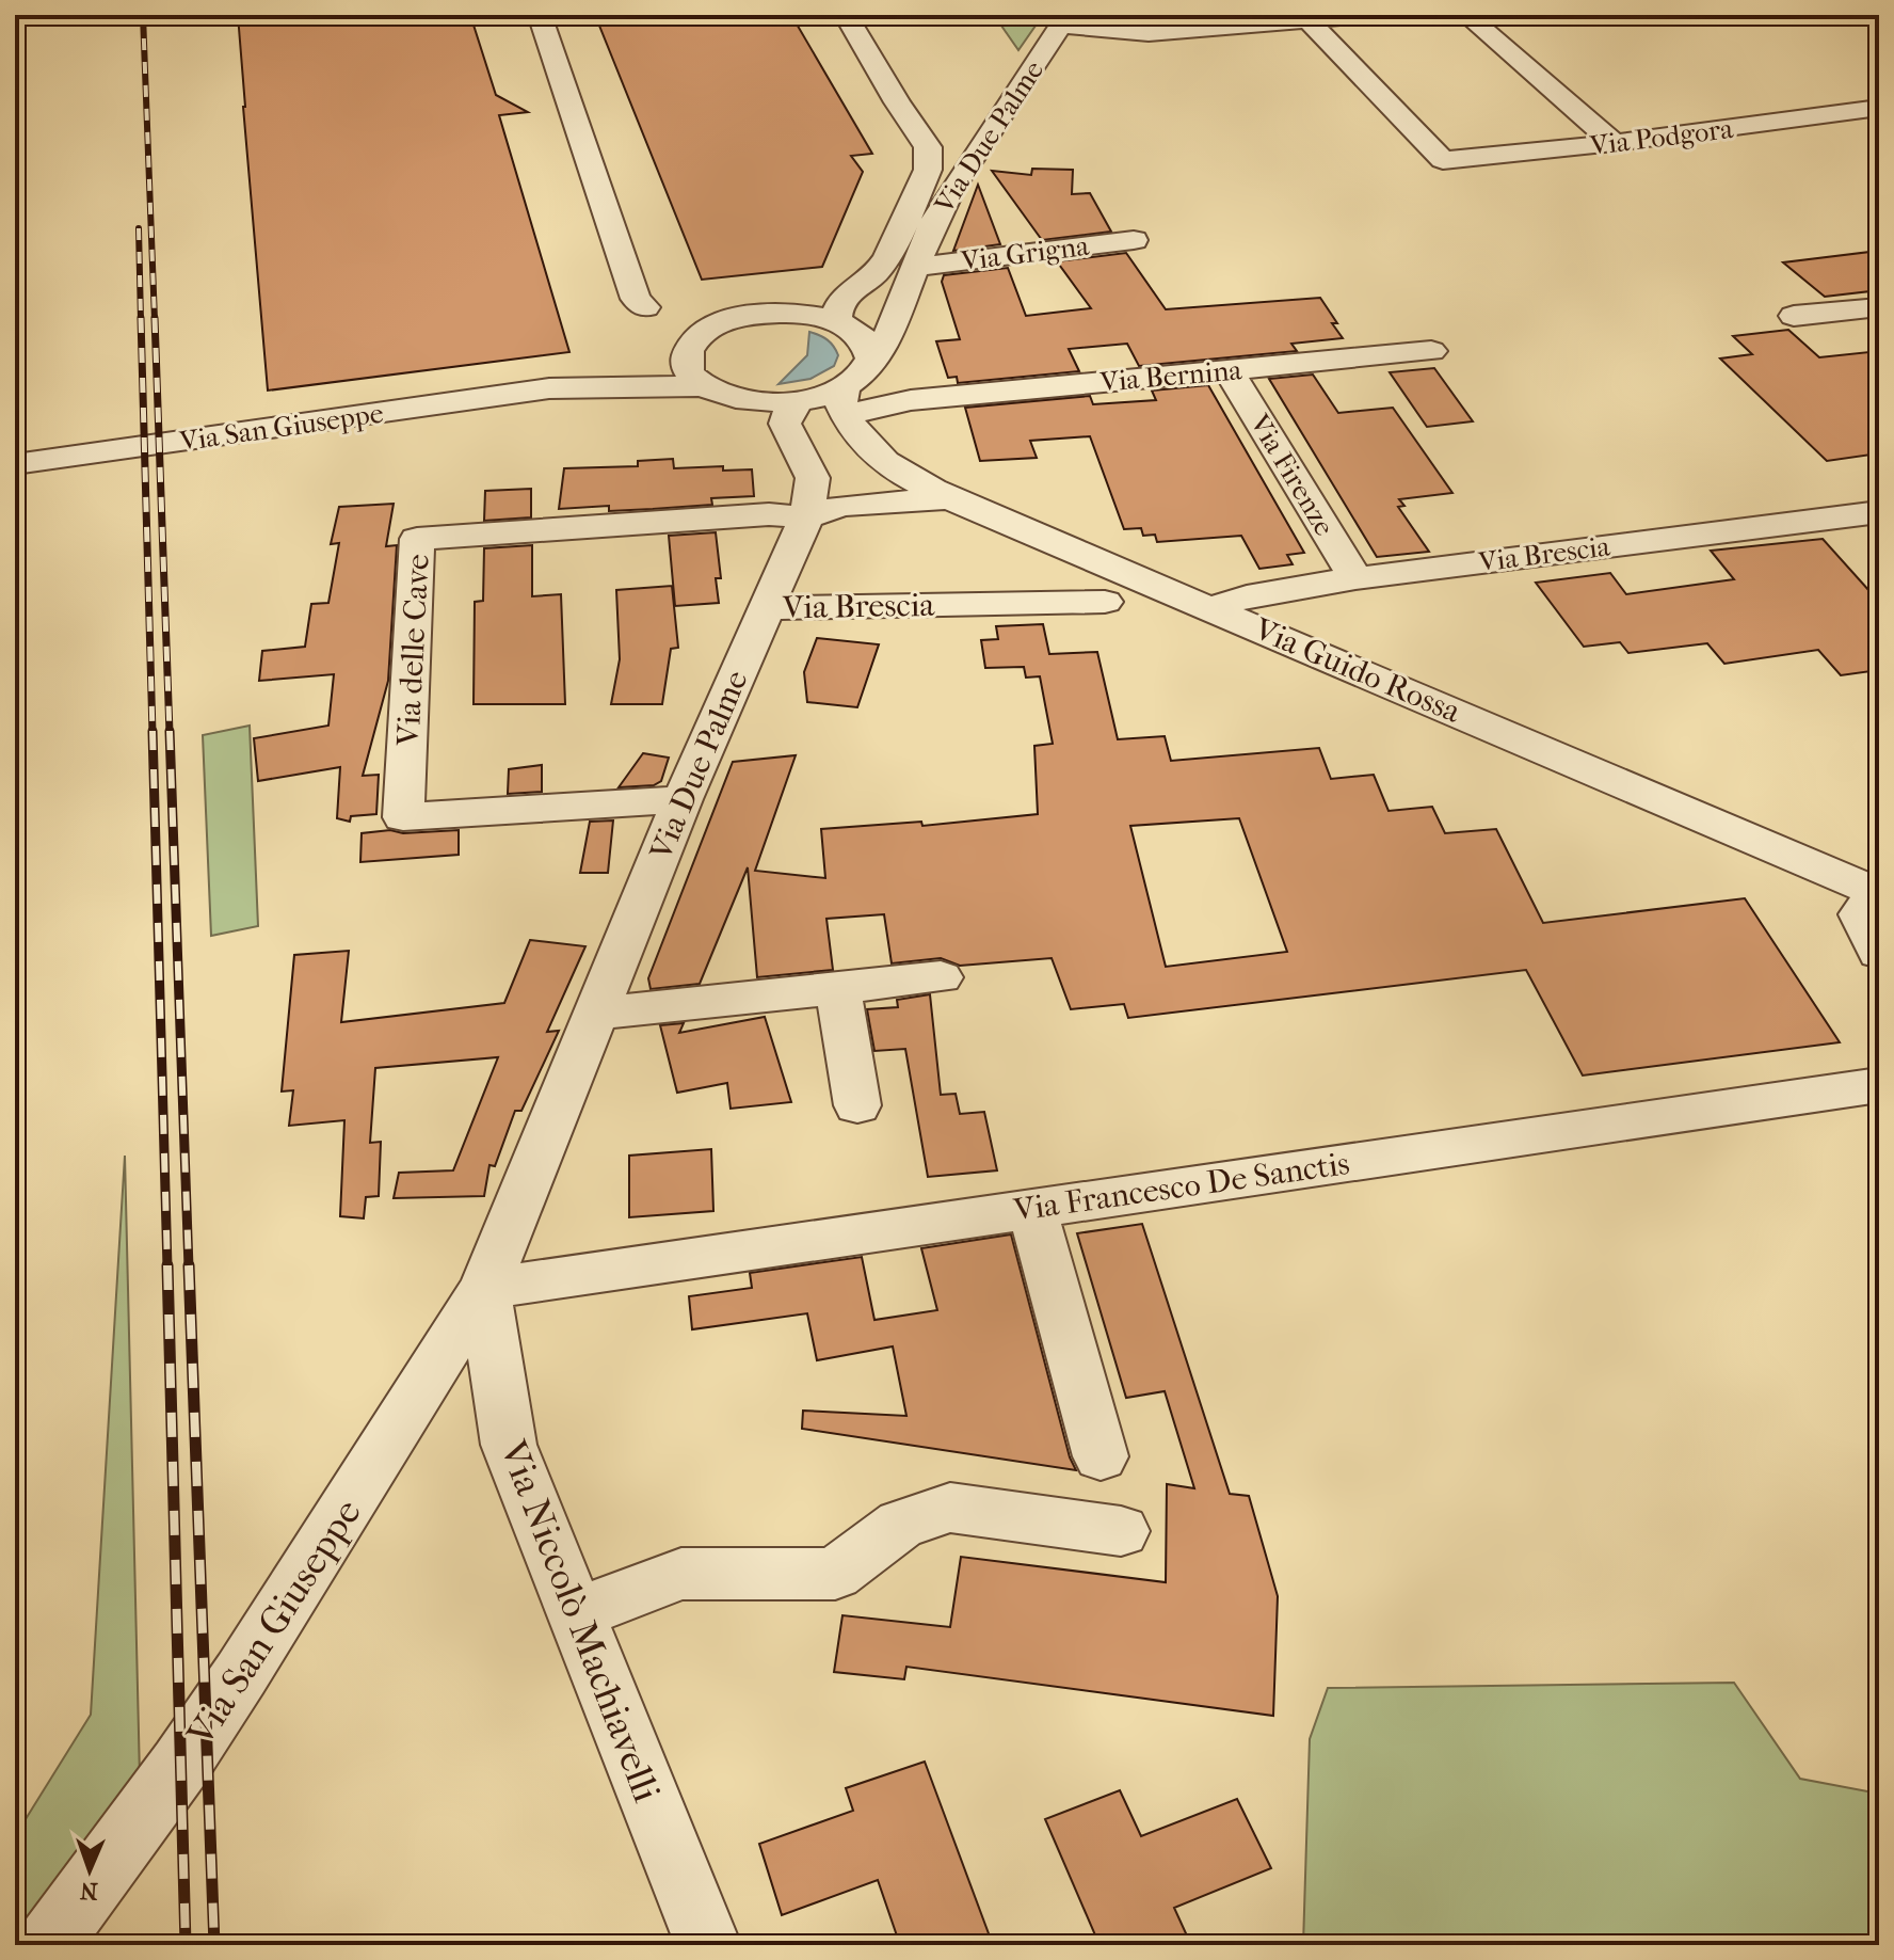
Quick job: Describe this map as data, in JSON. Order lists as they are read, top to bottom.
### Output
{
  "streets": {
    "street": [
      "Via Due Palme",
      "Via Podgora",
      "Via Grigna",
      "Via Bernina",
      "Via San Giuseppe",
      "Via Firenze",
      "Via Brescia",
      "Via delle Cave",
      "Via Guido Rossa",
      "Via Francesco De Sanctis",
      "Via Niccolò Machiavelli"
    ]
  },
  "crossings": [
    ["Via Due Palme", "Via Grigna"],
    ["Via Due Palme", "Via Bernina"],
    ["Via Due Palme", "Via San Giuseppe"],
    ["Via Due Palme", "Via Brescia"],
    ["Via Due Palme", "Via delle Cave"],
    ["Via Due Palme", "Via Guido Rossa"],
    ["Via Due Palme", "Via Francesco De Sanctis"],
    ["Via Due Palme", "Via Niccolò Machiavelli"],
    ["Via Bernina", "Via Firenze"],
    ["Via Bernina", "Via Guido Rossa"],
    ["Via San Giuseppe", "Via Guido Rossa"],
    ["Via San Giuseppe", "Via Francesco De Sanctis"],
    ["Via San Giuseppe", "Via Niccolò Machiavelli"],
    ["Via Firenze", "Via Brescia"],
    ["Via Brescia", "Via Guido Rossa"],
    ["Via Francesco De Sanctis", "Via Niccolò Machiavelli"]
  ],
  "north": "bottom"
}
